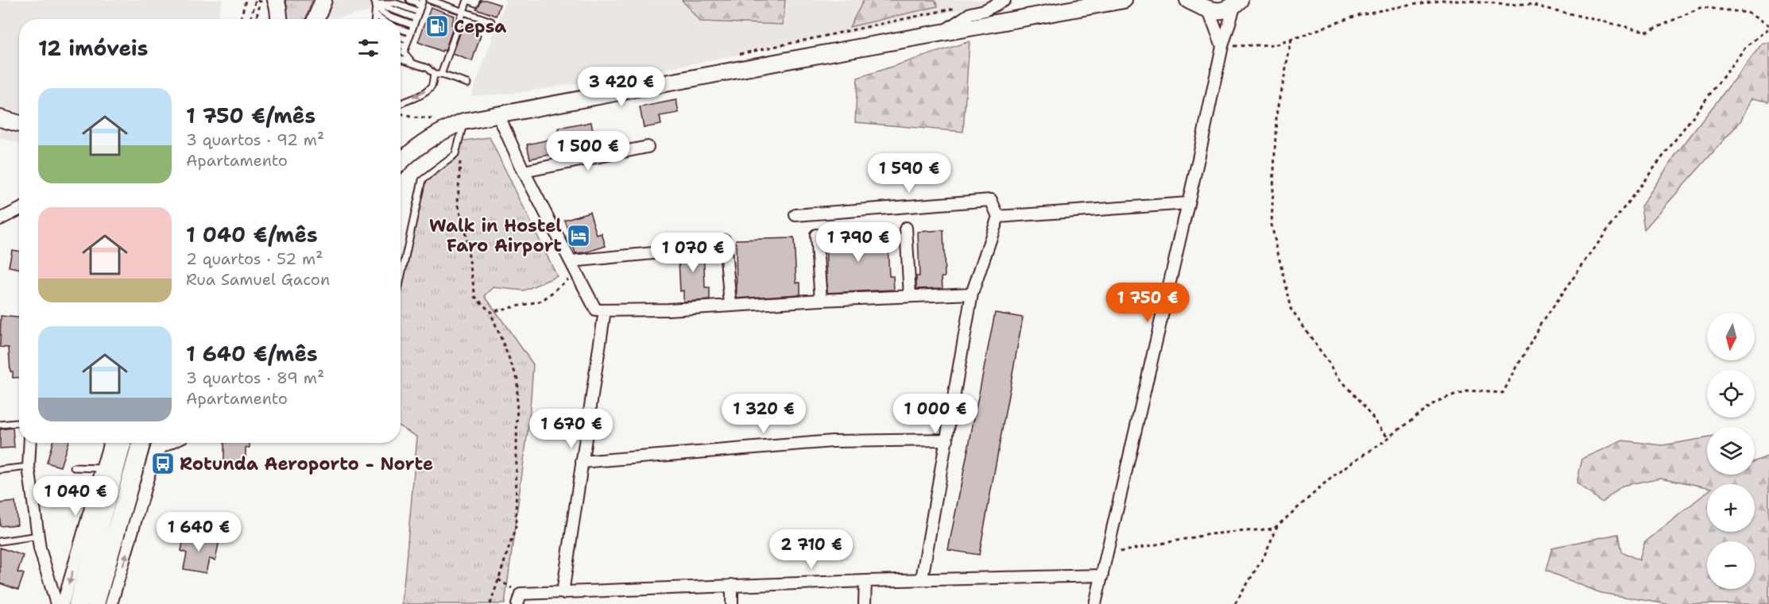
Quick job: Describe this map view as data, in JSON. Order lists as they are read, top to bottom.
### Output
{
  "places": {
    "fuel station": ["Cepsa"],
    "hotel": ["Walk in Hostel Faro Airport"],
    "bus stop": ["Rotunda Aeroporto - Norte"]
  },
  "north": "bottom",
  "page": {
    "heading": "12 imóveis",
    "price": [
      "3 420 €",
      "1 500 €",
      "1 590 €",
      "1 790 €",
      "1 070 €",
      "1 750 €",
      "1 320 €",
      "1 000 €",
      "1 670 €",
      "1 040 €",
      "1 640 €",
      "2 710 €"
    ],
    "list": [
      {
        "name": "1 750 €/mês",
        "note": "3 quartos · 92 m² · Apartamento"
      },
      {
        "name": "1 040 €/mês",
        "note": "2 quartos · 52 m² · Rua Samuel Gacon"
      },
      {
        "name": "1 640 €/mês",
        "note": "3 quartos · 89 m² · Apartamento"
      }
    ],
    "map_buttons": ["+", "−"]
  }
}
